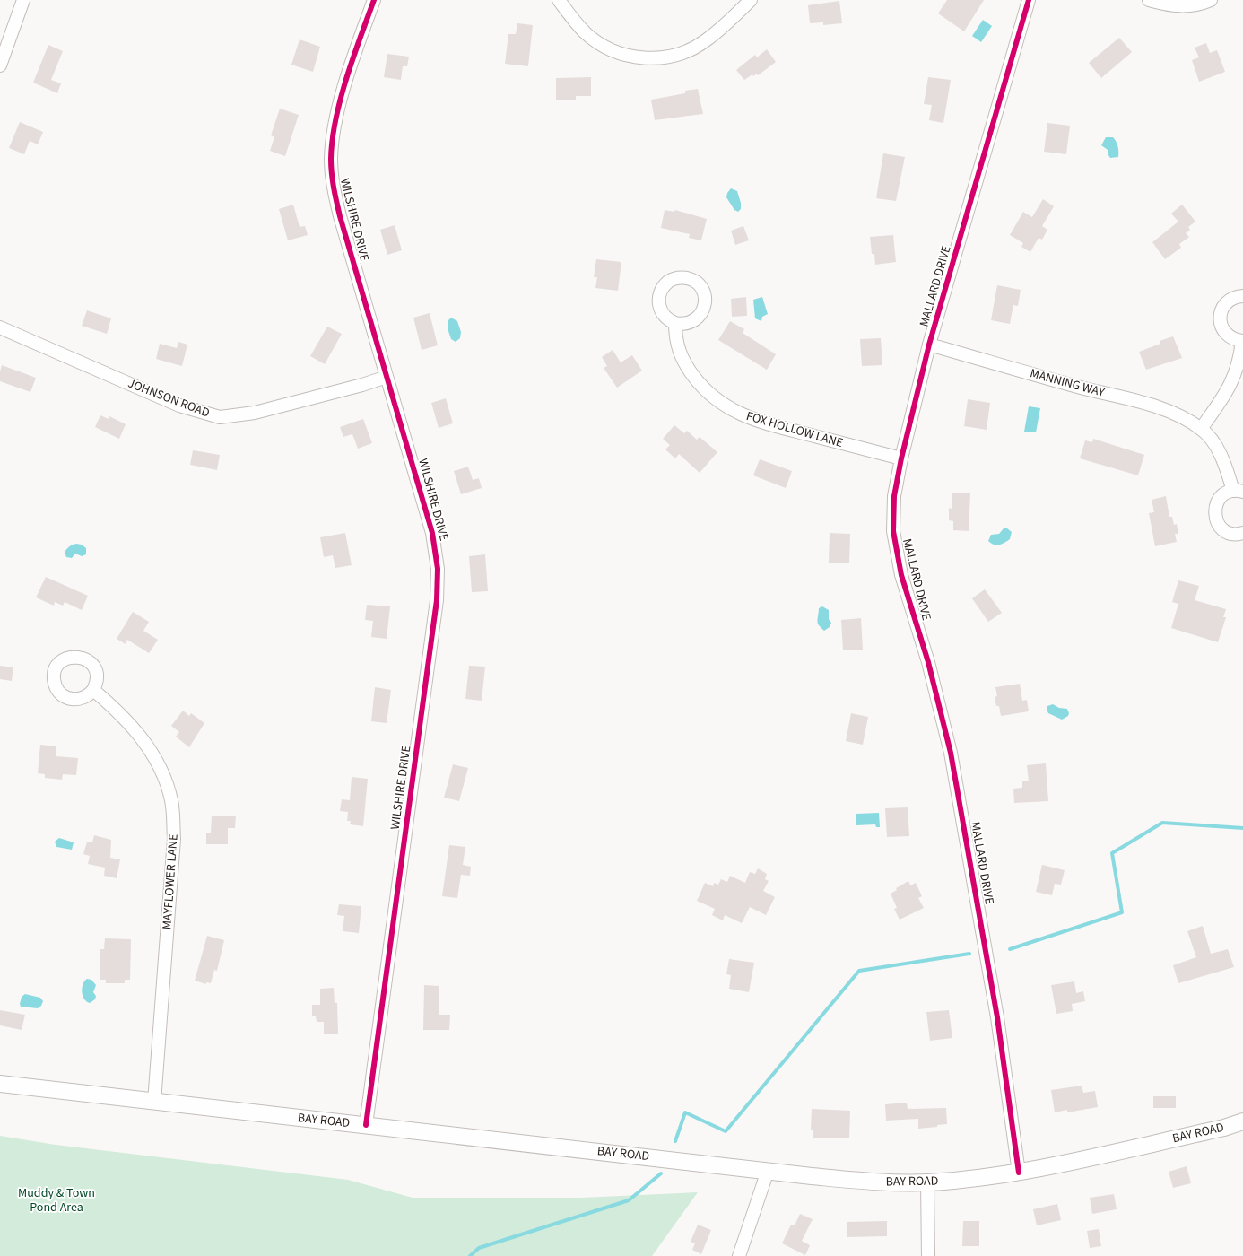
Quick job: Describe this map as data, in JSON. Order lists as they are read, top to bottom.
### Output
{
  "streets": {
    "main road": ["BAY ROAD"],
    "street": [
      "WILSHIRE DRIVE",
      "MALLARD DRIVE",
      "MANNING WAY",
      "JOHNSON ROAD",
      "FOX HOLLOW LANE",
      "MAYFLOWER LANE"
    ]
  },
  "crossings": [
    ["WILSHIRE DRIVE", "JOHNSON ROAD"],
    ["WILSHIRE DRIVE", "BAY ROAD"],
    ["MALLARD DRIVE", "MANNING WAY"],
    ["MALLARD DRIVE", "FOX HOLLOW LANE"],
    ["MALLARD DRIVE", "BAY ROAD"],
    ["MAYFLOWER LANE", "BAY ROAD"]
  ],
  "parks": ["Muddy & Town Pond Area"]
}
